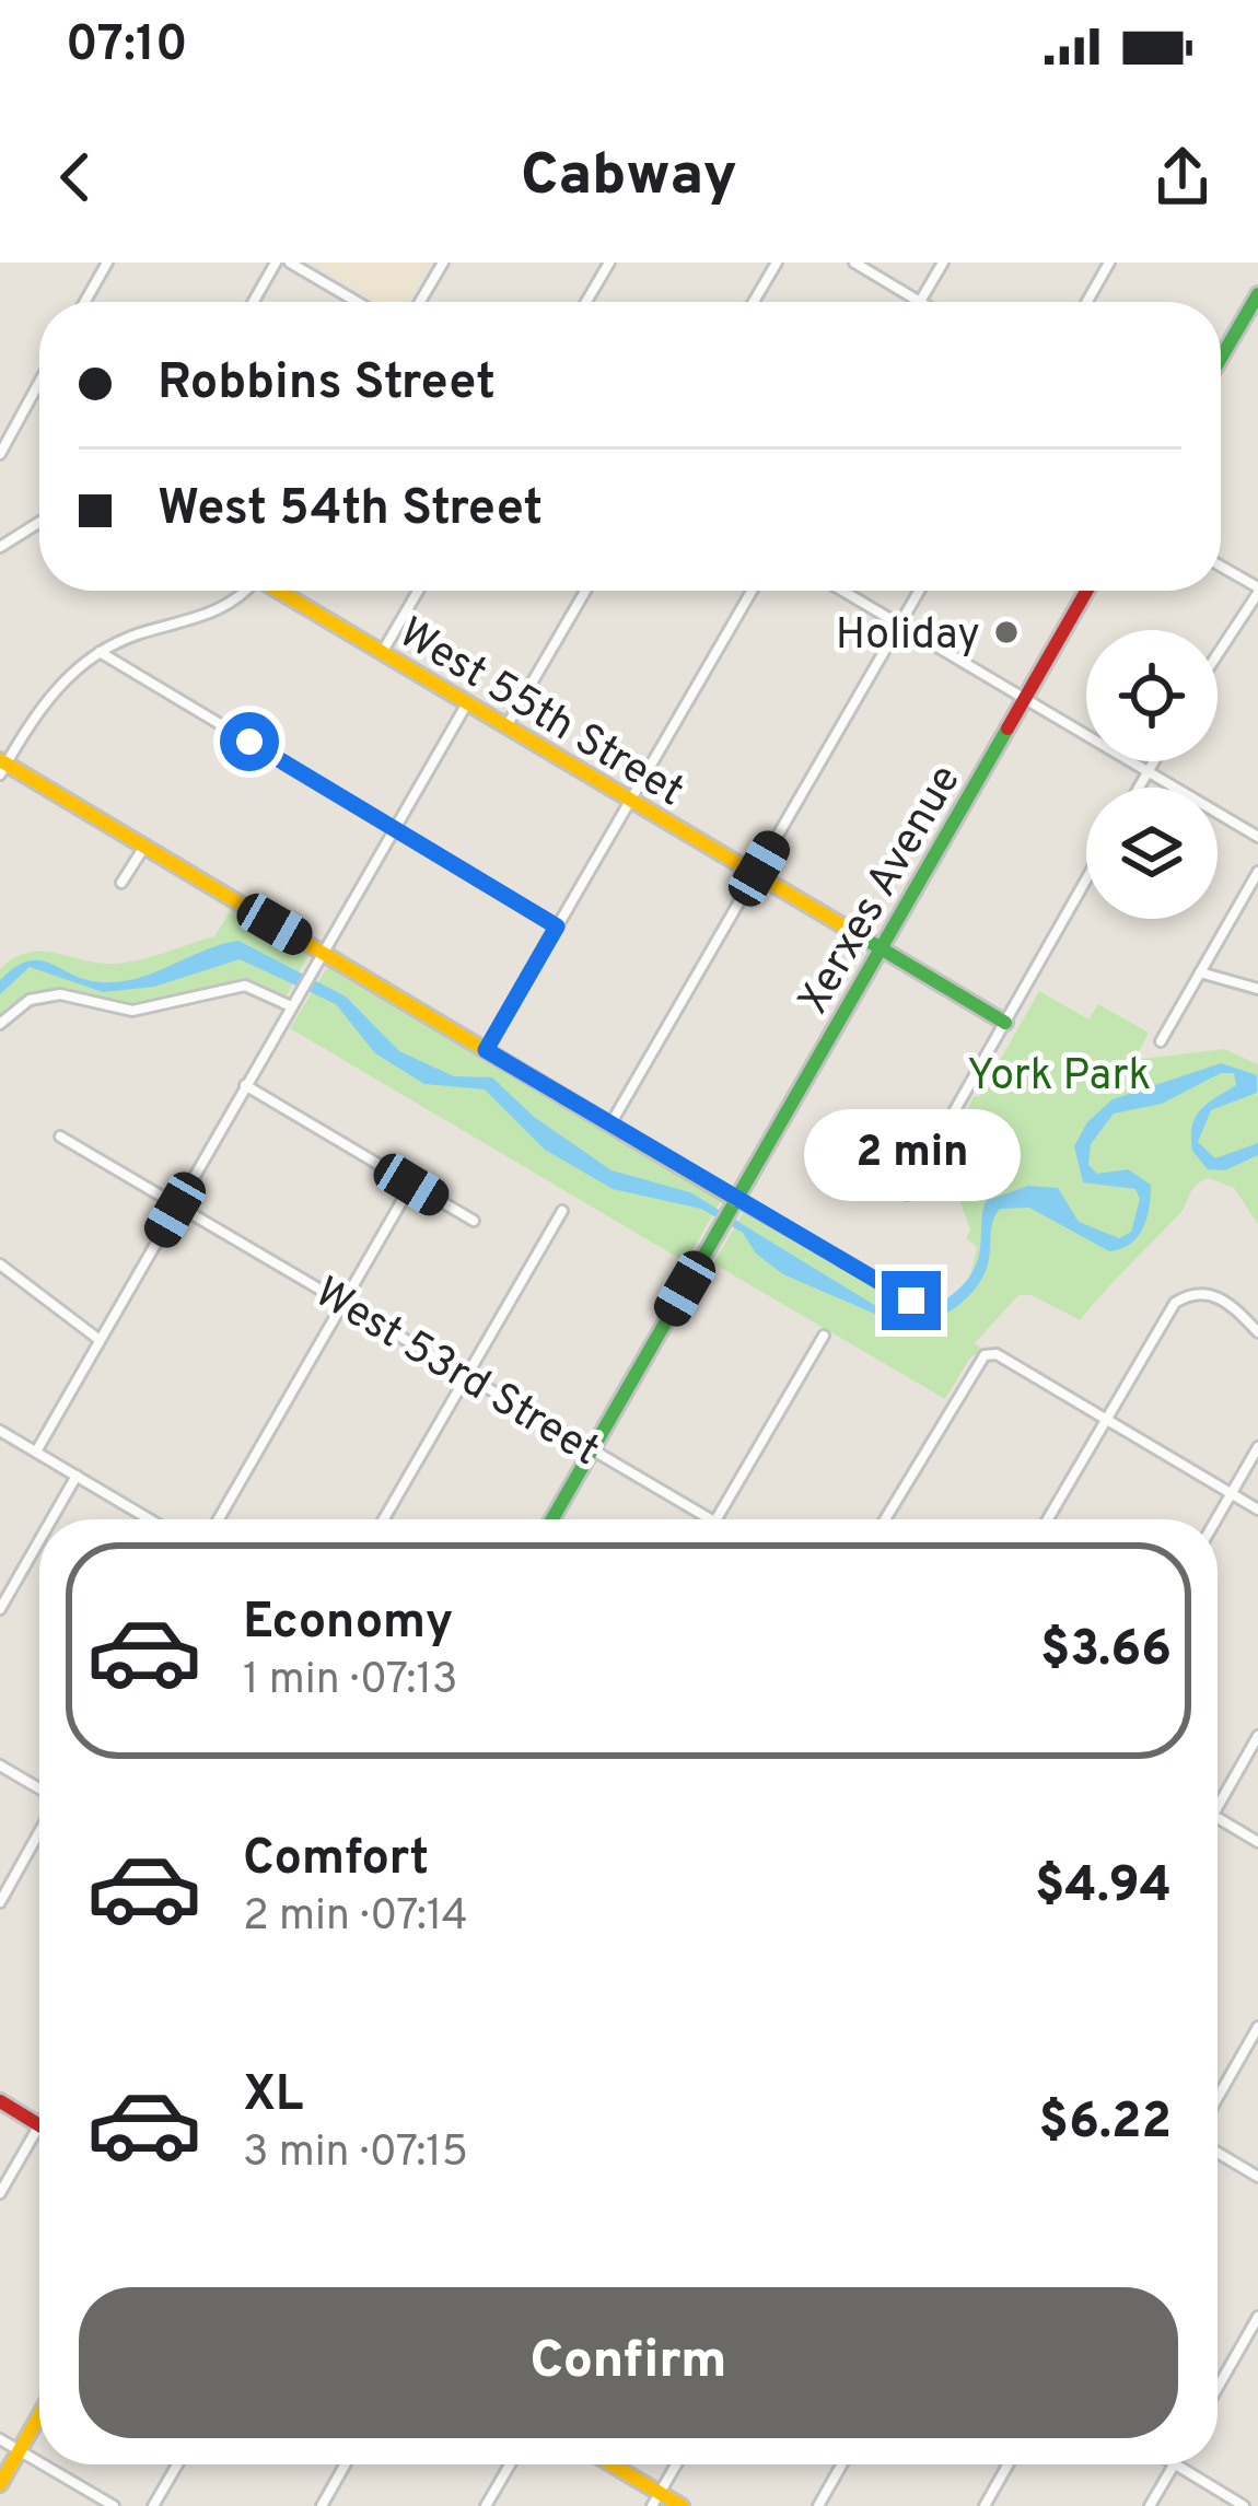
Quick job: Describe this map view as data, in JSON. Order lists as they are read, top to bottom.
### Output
{
  "streets": {
    "street": ["West 55th Street", "Xerxes Avenue", "West 53rd Street"]
  },
  "crossings": [
    ["West 55th Street", "Xerxes Avenue"],
    ["Xerxes Avenue", "West 53rd Street"]
  ],
  "parks": ["York Park"],
  "places": ["Holiday"],
  "page": {
    "status": "07:10",
    "header": "Cabway",
    "banner": ["Robbins Street", "West 54th Street"],
    "bubble": "2 min",
    "list": [
      {
        "name": "Economy",
        "note": "1 min · 07:13",
        "value": "$3.66"
      },
      {
        "name": "Comfort",
        "note": "2 min · 07:14",
        "value": "$4.94"
      },
      {
        "name": "XL",
        "note": "3 min · 07:15",
        "value": "$6.22"
      }
    ],
    "buttons": "Confirm"
  }
}
